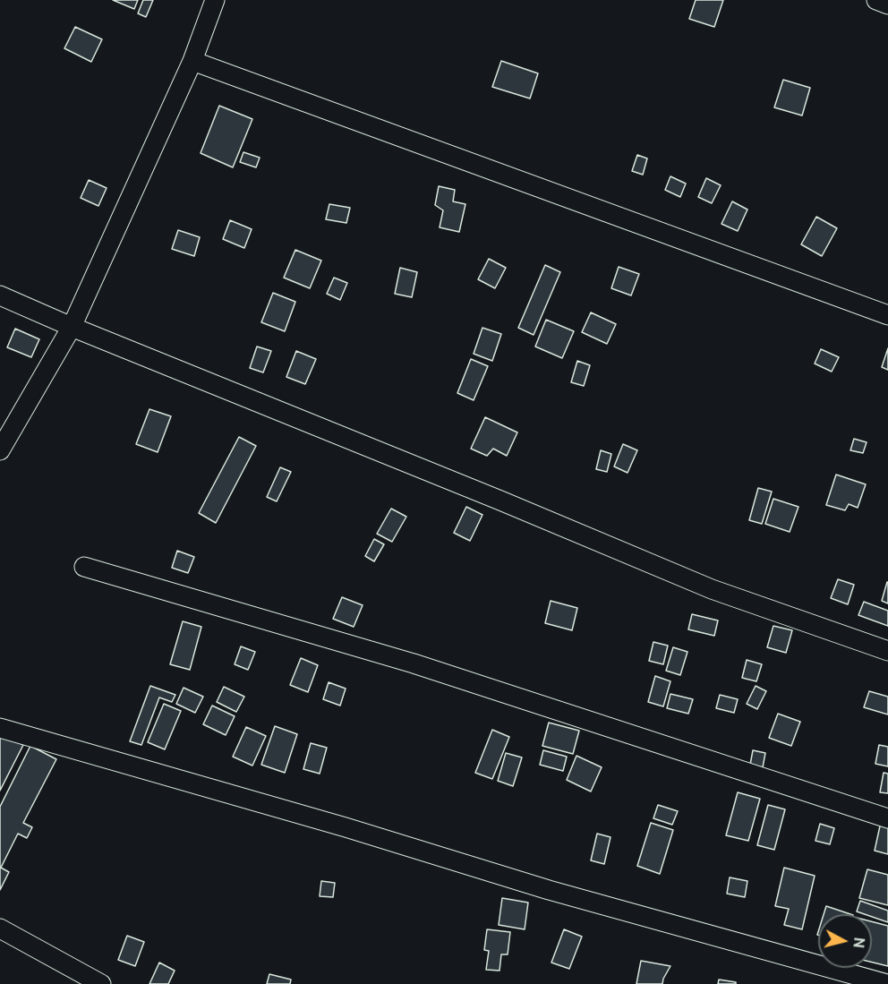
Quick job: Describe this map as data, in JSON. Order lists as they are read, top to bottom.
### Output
{
  "north": "right"
}
